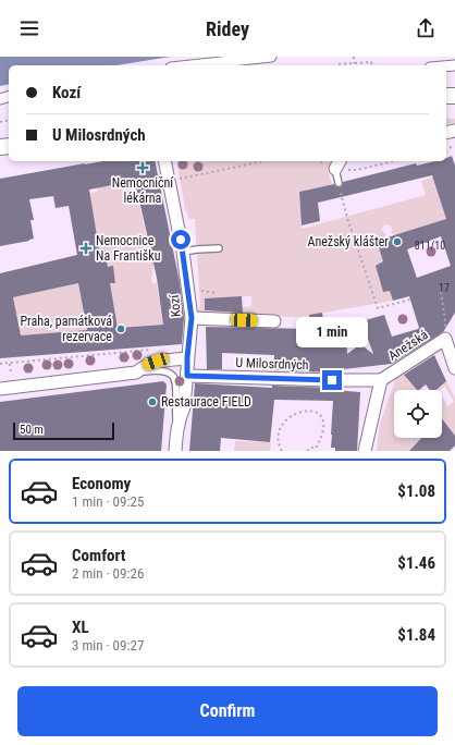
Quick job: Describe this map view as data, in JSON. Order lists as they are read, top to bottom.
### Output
{
  "streets": {
    "street": ["Kozí", "Anežská", "U Milosrdných"]
  },
  "crossings": [
    ["Kozí", "U Milosrdných"],
    ["Anežská", "U Milosrdných"]
  ],
  "places": {
    "health": ["Nemocniční lékárna", "Nemocnice Na Františku"],
    "other": ["Anežský klášter", "Praha, památková rezervace", "Restaurace FIELD"]
  },
  "house_numbers": ["811/10", "17"],
  "scale_bar": "50 m",
  "page": {
    "header": "Ridey",
    "banner": ["Kozí", "U Milosrdných"],
    "bubble": "1 min",
    "scale": "50 m",
    "list": [
      {
        "name": "Economy",
        "note": "1 min · 09:25",
        "value": "$1.08"
      },
      {
        "name": "Comfort",
        "note": "2 min · 09:26",
        "value": "$1.46"
      },
      {
        "name": "XL",
        "note": "3 min · 09:27",
        "value": "$1.84"
      }
    ],
    "buttons": "Confirm"
  }
}
